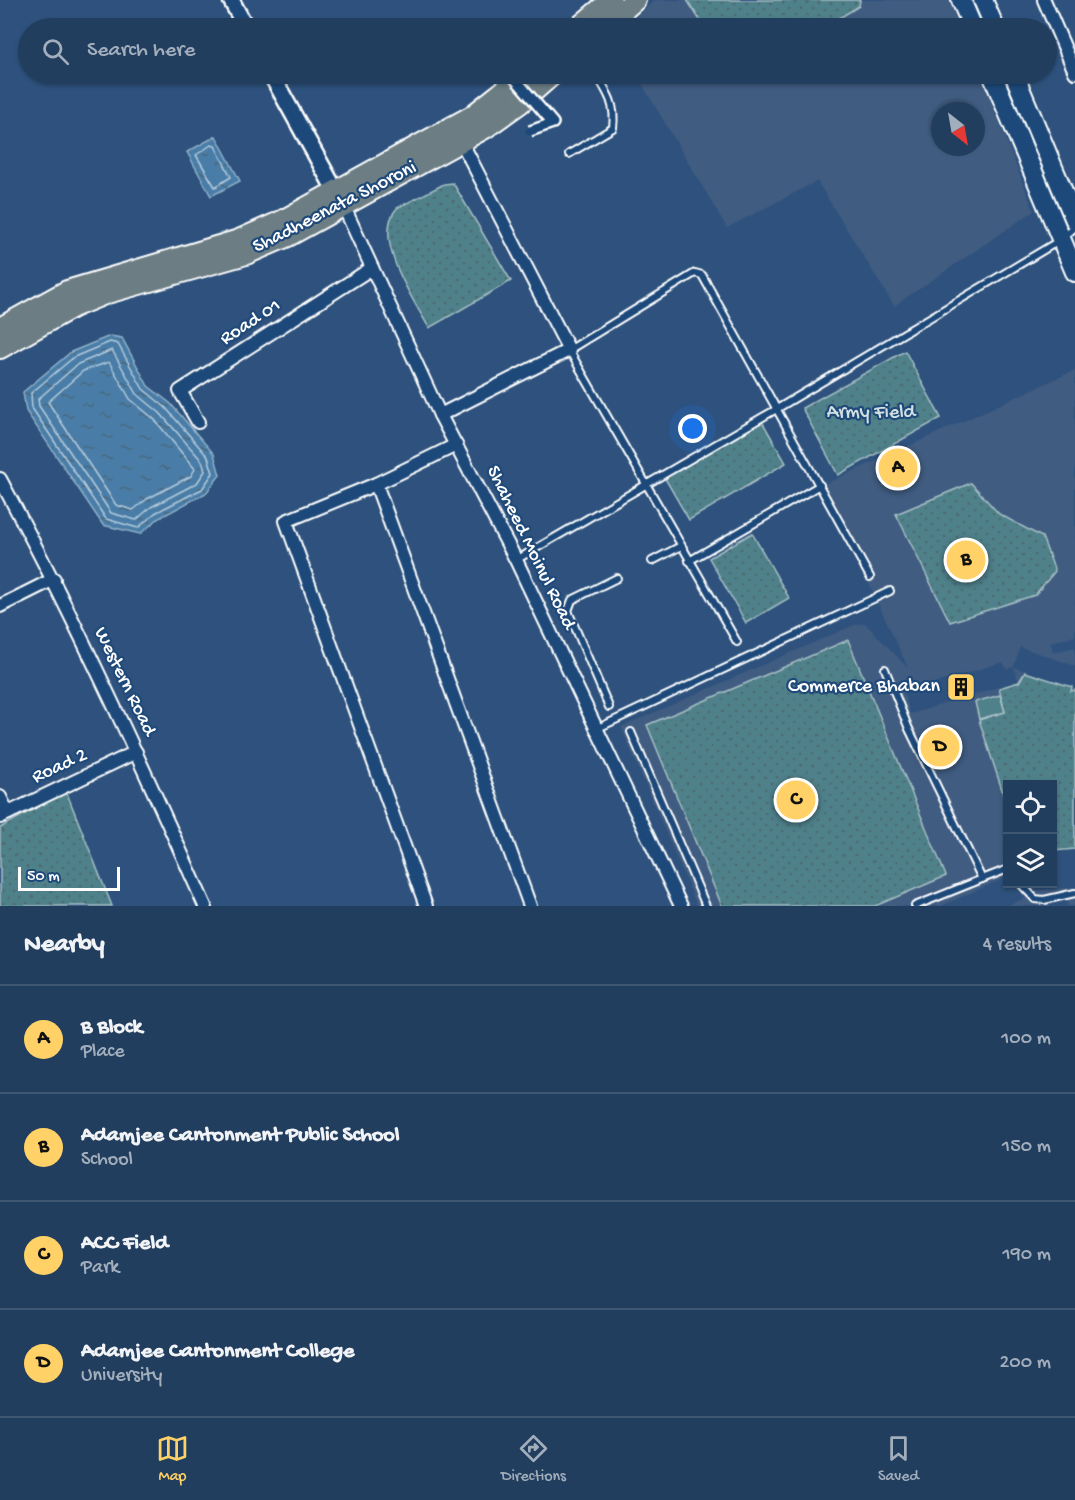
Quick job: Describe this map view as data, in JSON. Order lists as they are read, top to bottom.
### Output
{
  "streets": {
    "main road": ["Shadheenata Shoroni"],
    "street": [
      "Road 01",
      "Shaheed Moinul Road",
      "Western Road",
      "Road 2"
    ]
  },
  "crossings": [
    ["Shadheenata Shoroni", "Shaheed Moinul Road"],
    ["Road 01", "Shaheed Moinul Road"],
    ["Western Road", "Road 2"]
  ],
  "parks": ["Army Field"],
  "places": {
    "building": ["Commerce Bhaban"]
  },
  "scale_bar": "50 m",
  "north": "bottom right",
  "page": {
    "search": "Search here",
    "pins": [
      "A",
      "B",
      "D",
      "C"
    ],
    "scale": "50 m",
    "heading": ["Nearby", "4 results"],
    "list": [
      {
        "mark": "A",
        "name": "B Block",
        "note": "Place",
        "value": "100 m"
      },
      {
        "mark": "B",
        "name": "Adamjee Cantonment Public School",
        "note": "School",
        "value": "150 m"
      },
      {
        "mark": "C",
        "name": "ACC Field",
        "note": "Park",
        "value": "190 m"
      },
      {
        "mark": "D",
        "name": "Adamjee Cantonment College",
        "note": "University",
        "value": "200 m"
      }
    ],
    "nav": ["Map", "Directions", "Saved"]
  }
}
